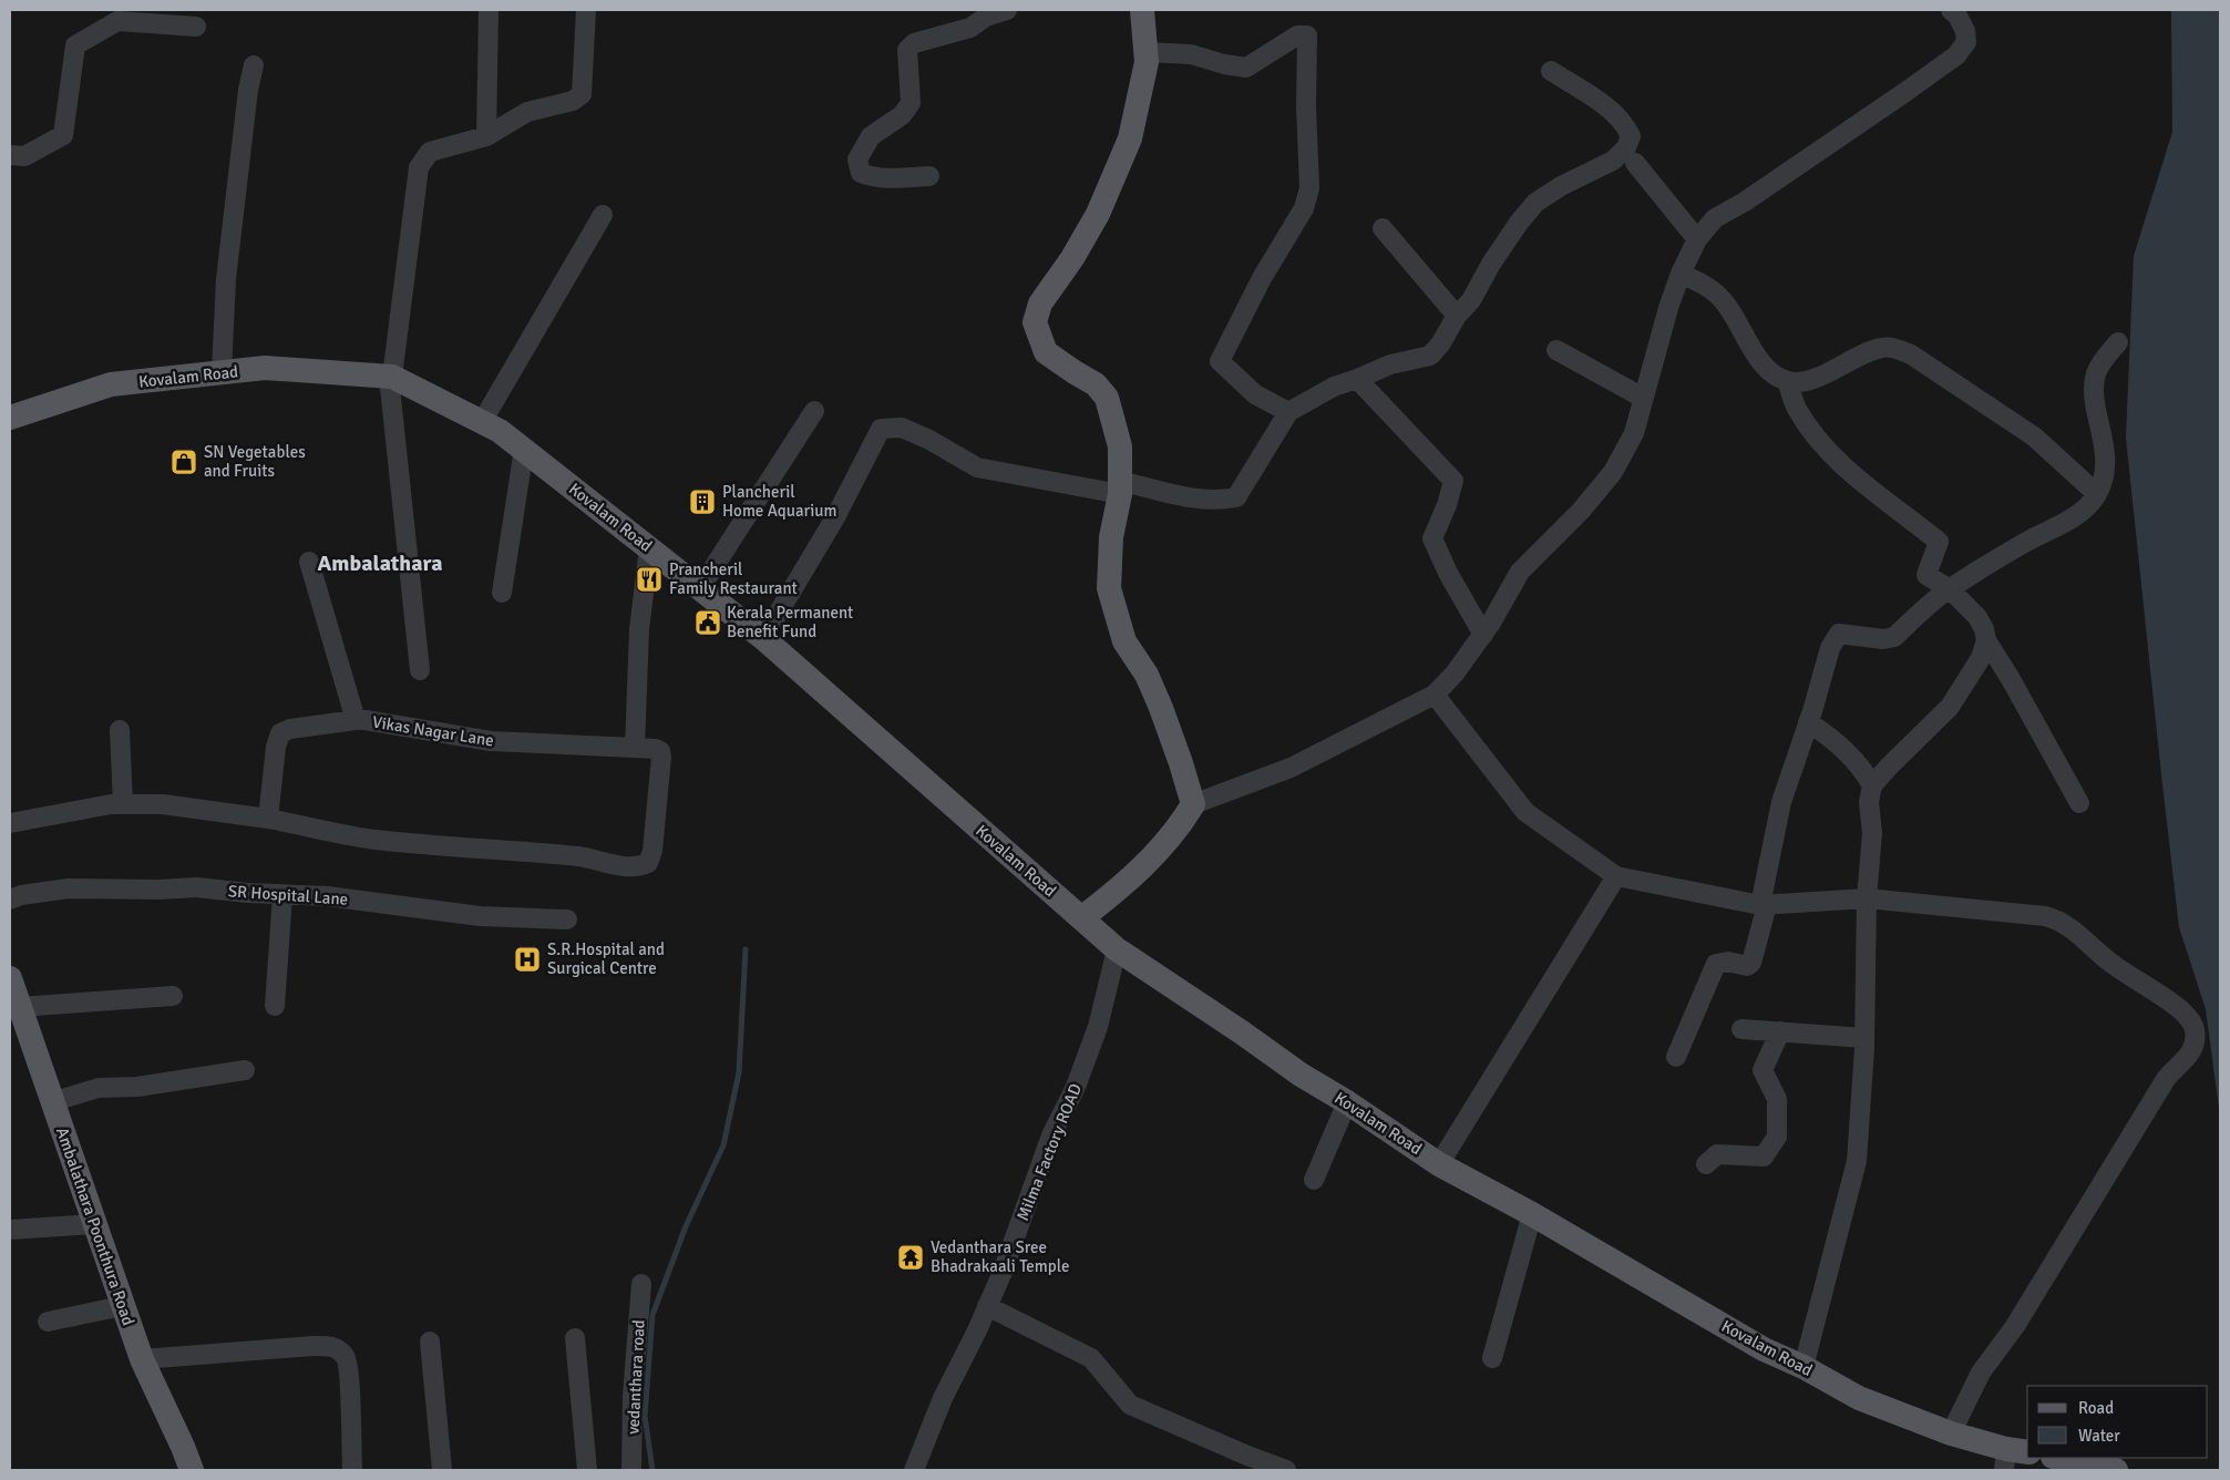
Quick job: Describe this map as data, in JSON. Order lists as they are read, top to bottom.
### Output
{
  "streets": {
    "main road": ["Kovalam Road", "Ambalathara Poonthura Road"],
    "street": [
      "Vikas Nagar Lane",
      "SR Hospital Lane",
      "Milma Factory ROAD",
      "vedanthara road"
    ]
  },
  "crossings": [
    ["Kovalam Road", "Milma Factory ROAD"]
  ],
  "districts": ["Ambalathara"],
  "places": {
    "shop": ["SN Vegetables and Fruits"],
    "building": ["Plancheril Home Aquarium"],
    "restaurant": ["Prancheril Family Restaurant"],
    "public building": ["Kerala Permanent Benefit Fund"],
    "hospital": ["S.R.Hospital and Surgical Centre"],
    "temple": ["Vedanthara Sree Bhadrakaali Temple"]
  },
  "legend": ["Road", "Water"]
}
